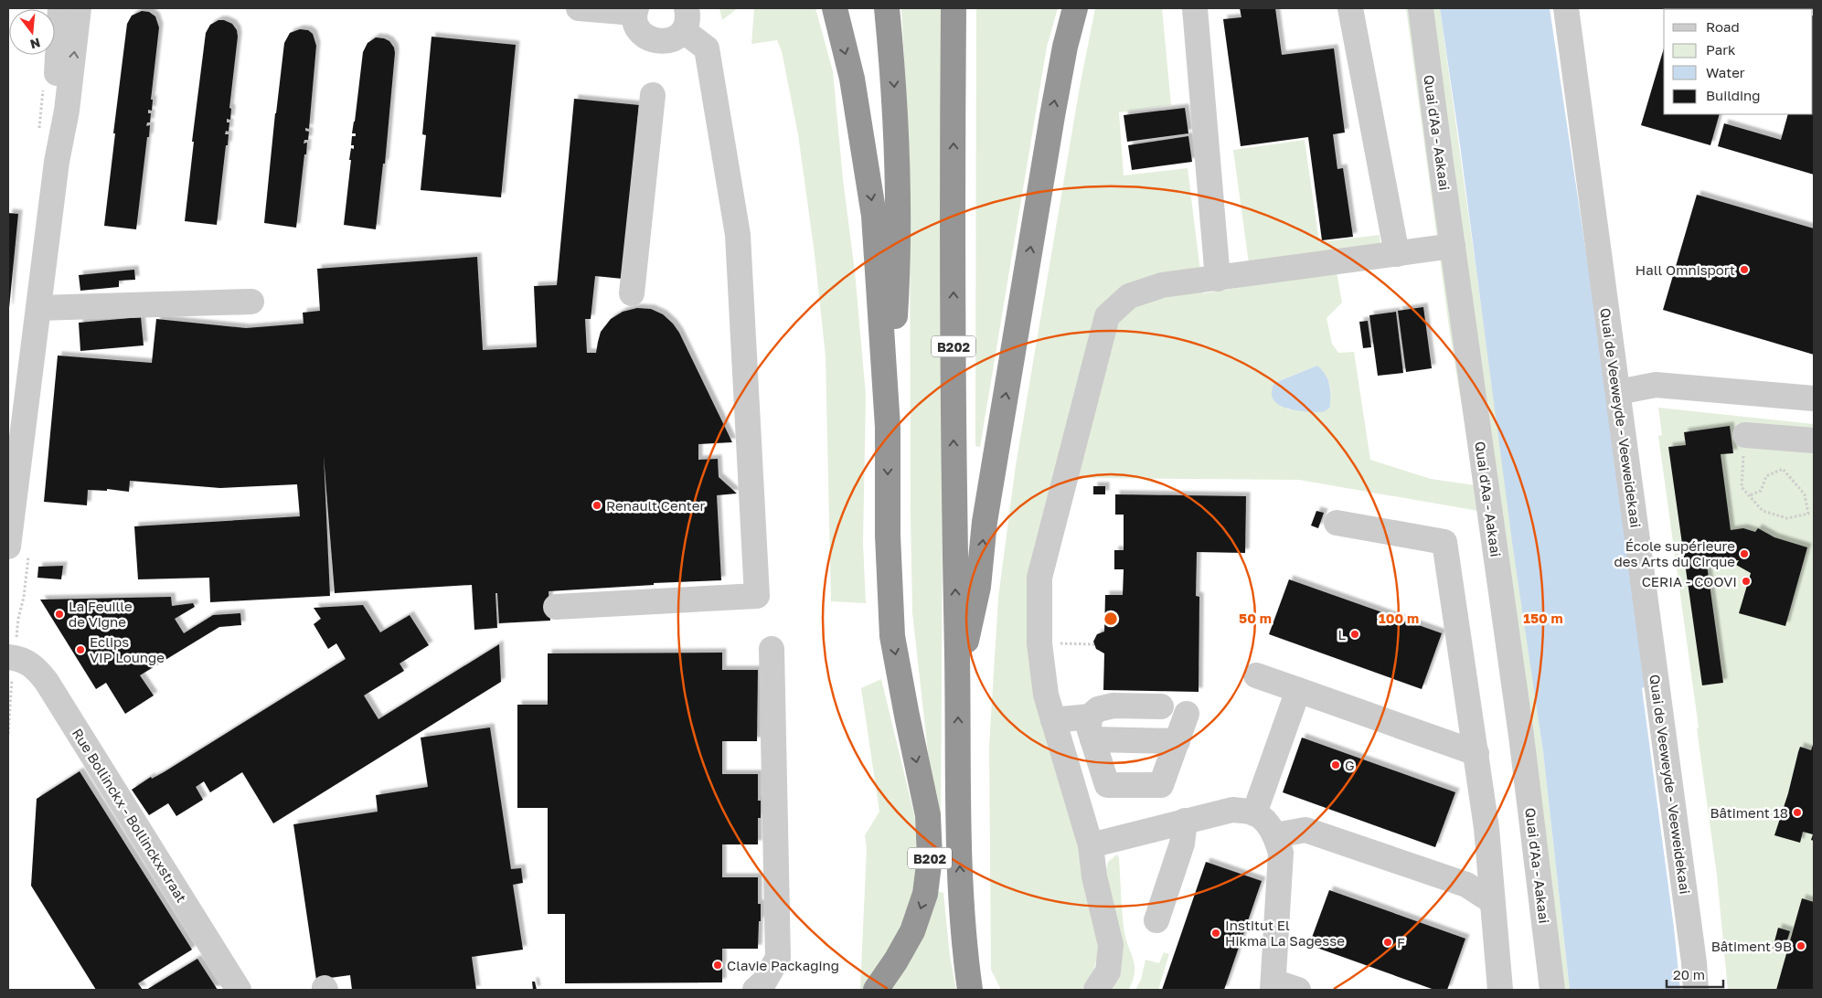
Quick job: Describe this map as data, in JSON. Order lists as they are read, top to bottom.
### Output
{
  "streets": {
    "highway": ["B202"],
    "street": ["Quai d'Aa - Aakaai", "Quai de Veeweyde - Veeweidekaai", "Rue Bollinckx - Bollinckxstraat"]
  },
  "places": [
    "Hall Omnisport",
    "Renault Center",
    "École supérieure des Arts du Cirque",
    "CERIA - COOVI",
    "La Feuille de Vigne",
    "L",
    "Eclips VIP Lounge",
    "G",
    "Bâtiment 18",
    "Institut El Hikma La Sagesse",
    "F",
    "Bâtiment 9B",
    "Clavie Packaging"
  ],
  "legend": [
    "Road",
    "Park",
    "Water",
    "Building"
  ],
  "scale_bar": "20 m",
  "north": "bottom",
  "rings": ["50 m", "100 m", "150 m"]
}
